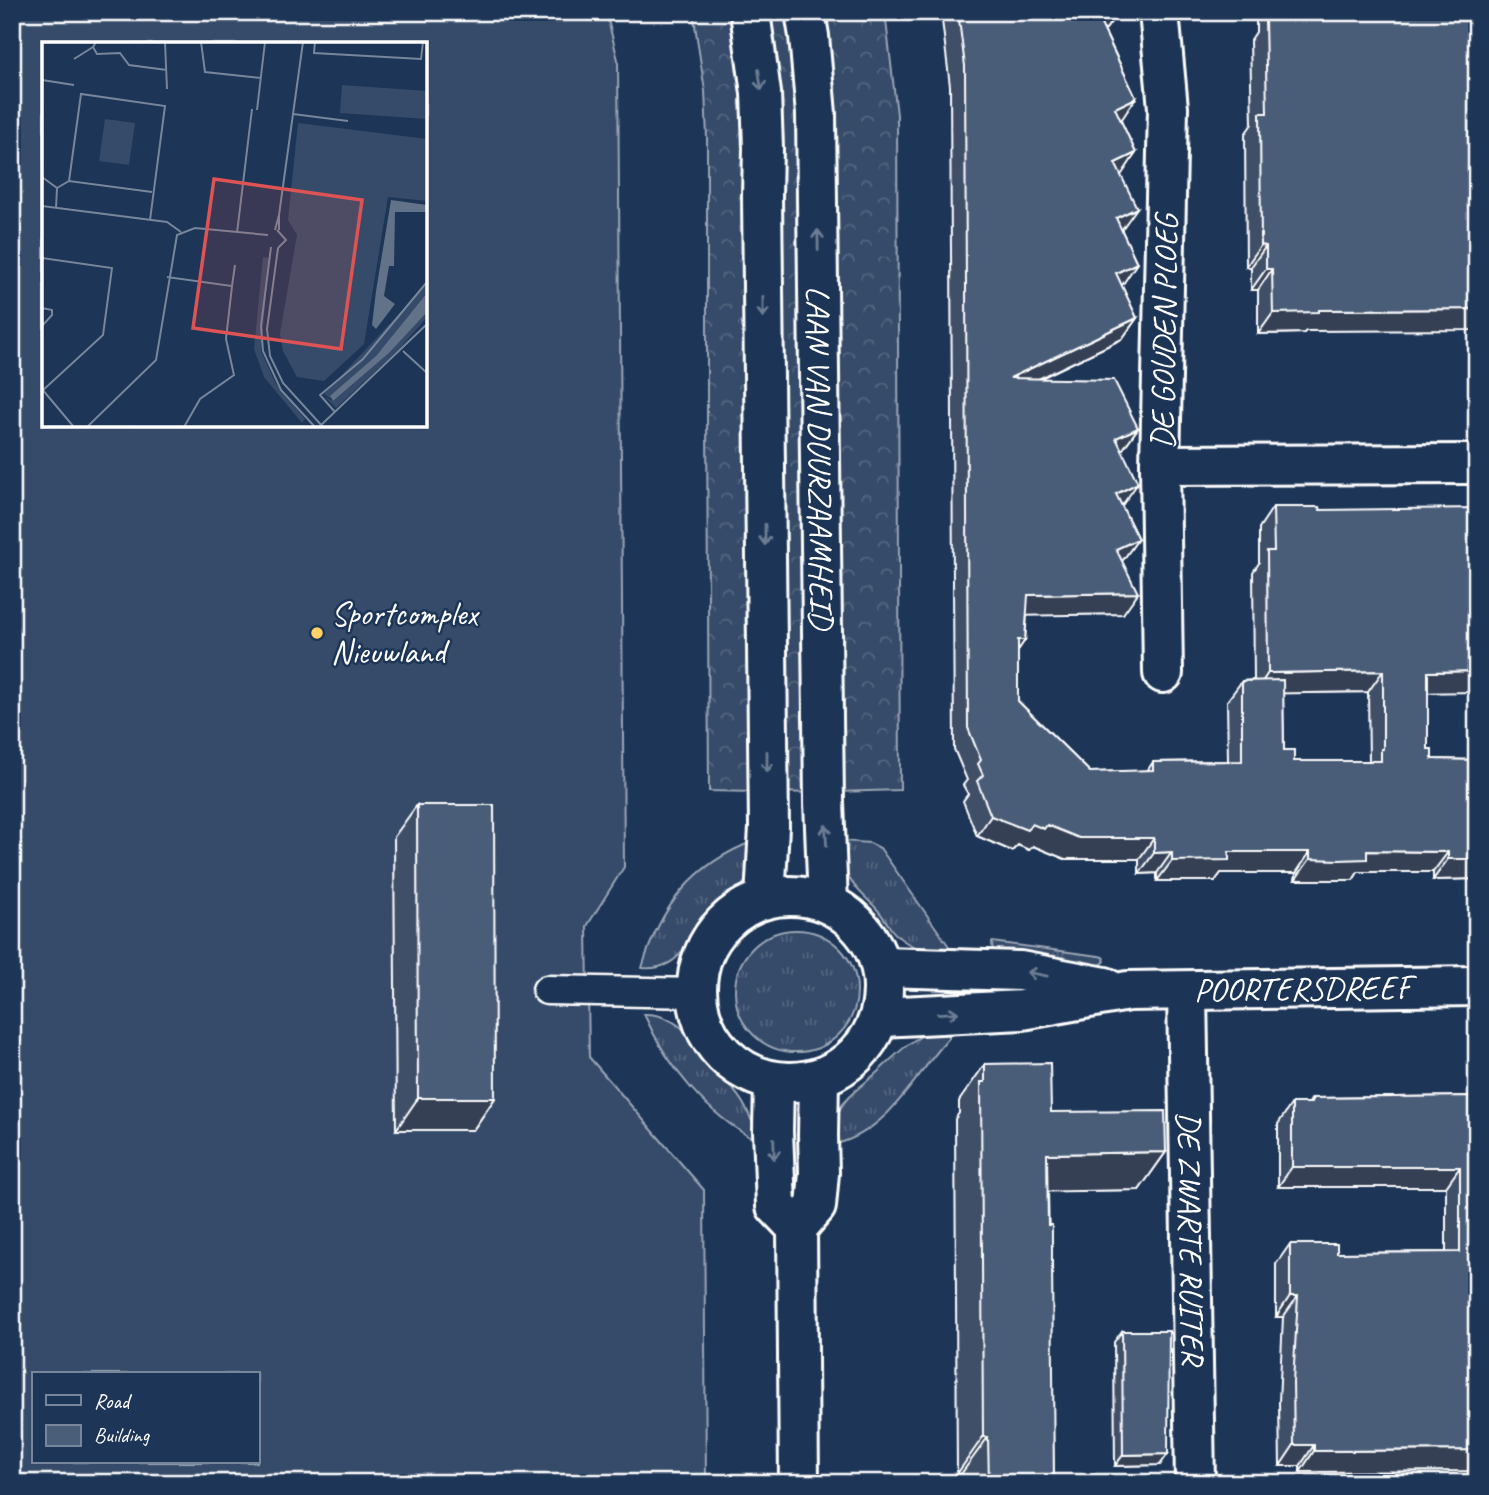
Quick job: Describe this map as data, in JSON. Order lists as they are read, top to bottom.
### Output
{
  "streets": {
    "street": [
      "DE GOUDEN PLOEG",
      "LAAN VAN DUURZAAMHEID",
      "POORTERSDREEF",
      "DE ZWARTE RUITER"
    ]
  },
  "crossings": [
    ["LAAN VAN DUURZAAMHEID", "POORTERSDREEF"],
    ["POORTERSDREEF", "DE ZWARTE RUITER"]
  ],
  "places": ["Sportcomplex Nieuwland"],
  "legend": ["Road", "Building"]
}
